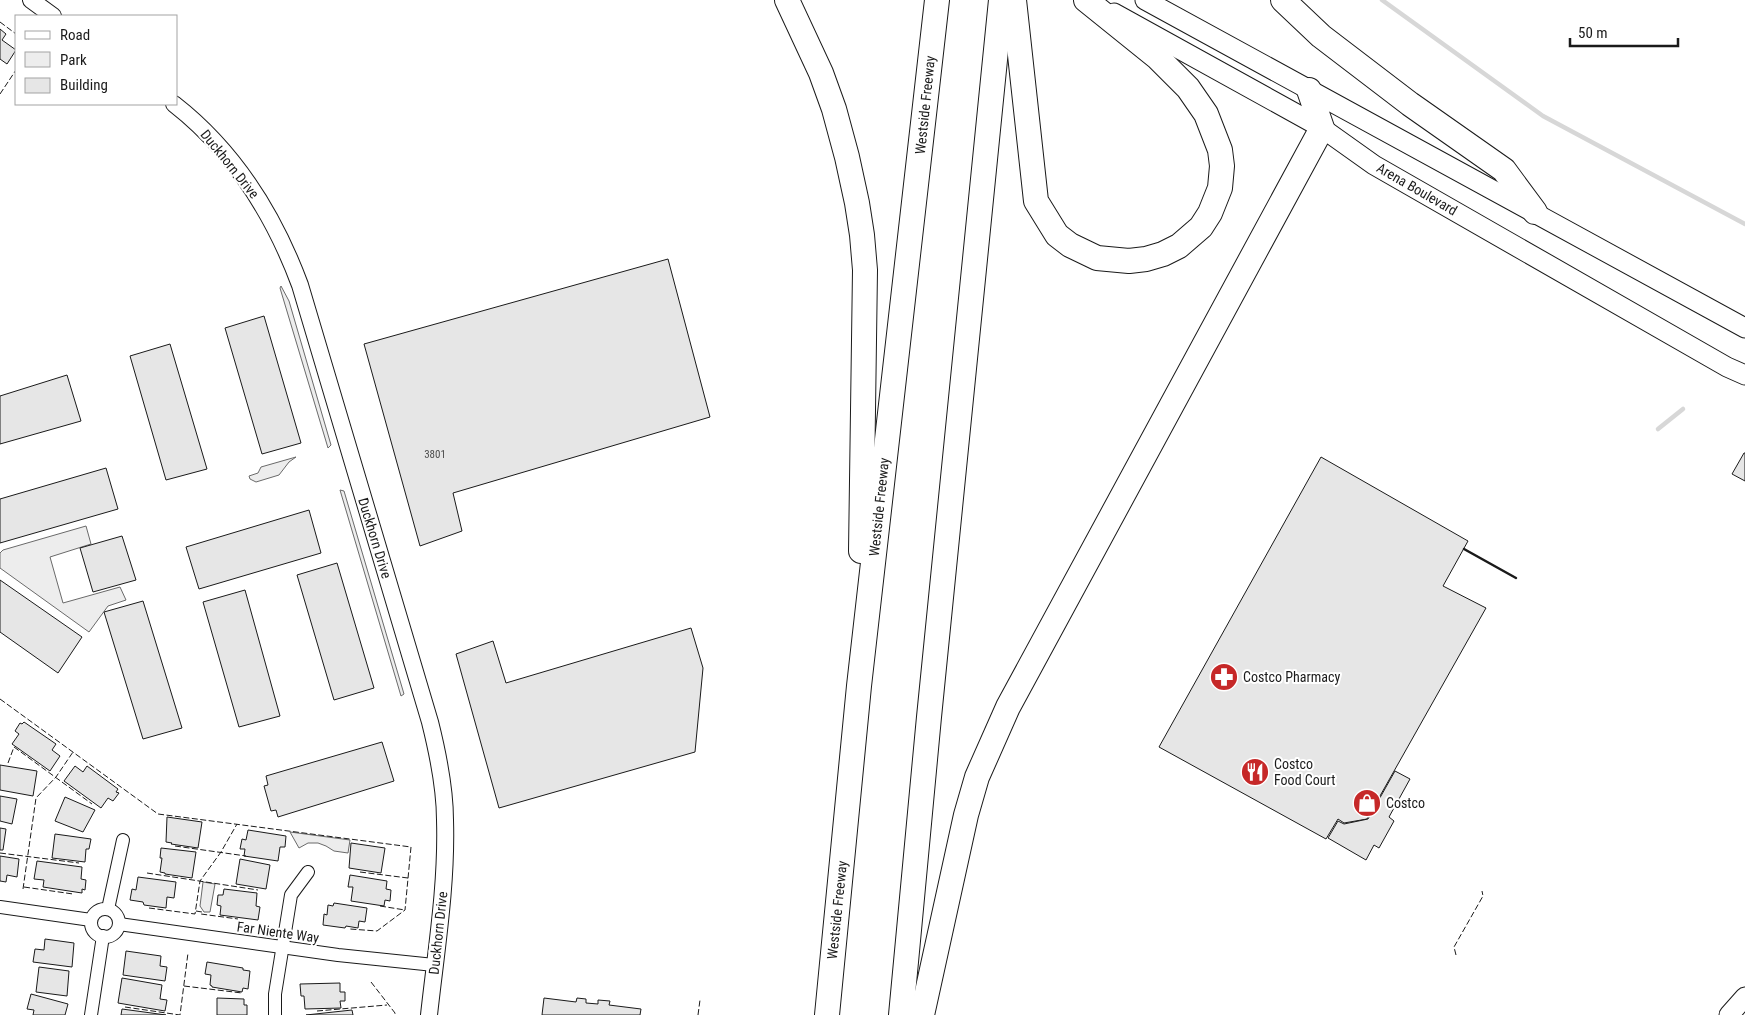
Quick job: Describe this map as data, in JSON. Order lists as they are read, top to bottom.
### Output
{
  "streets": {
    "highway": ["Westside Freeway"],
    "main road": ["Arena Boulevard"],
    "street": ["Duckhorn Drive", "Far Niente Way"]
  },
  "crossings": [
    ["Duckhorn Drive", "Far Niente Way"]
  ],
  "places": {
    "pharmacy": ["Costco Pharmacy"],
    "restaurant": ["Costco Food Court"],
    "shop": ["Costco"]
  },
  "house_numbers": ["3801"],
  "legend": ["Road", "Park", "Building"],
  "scale_bar": "50 m"
}
